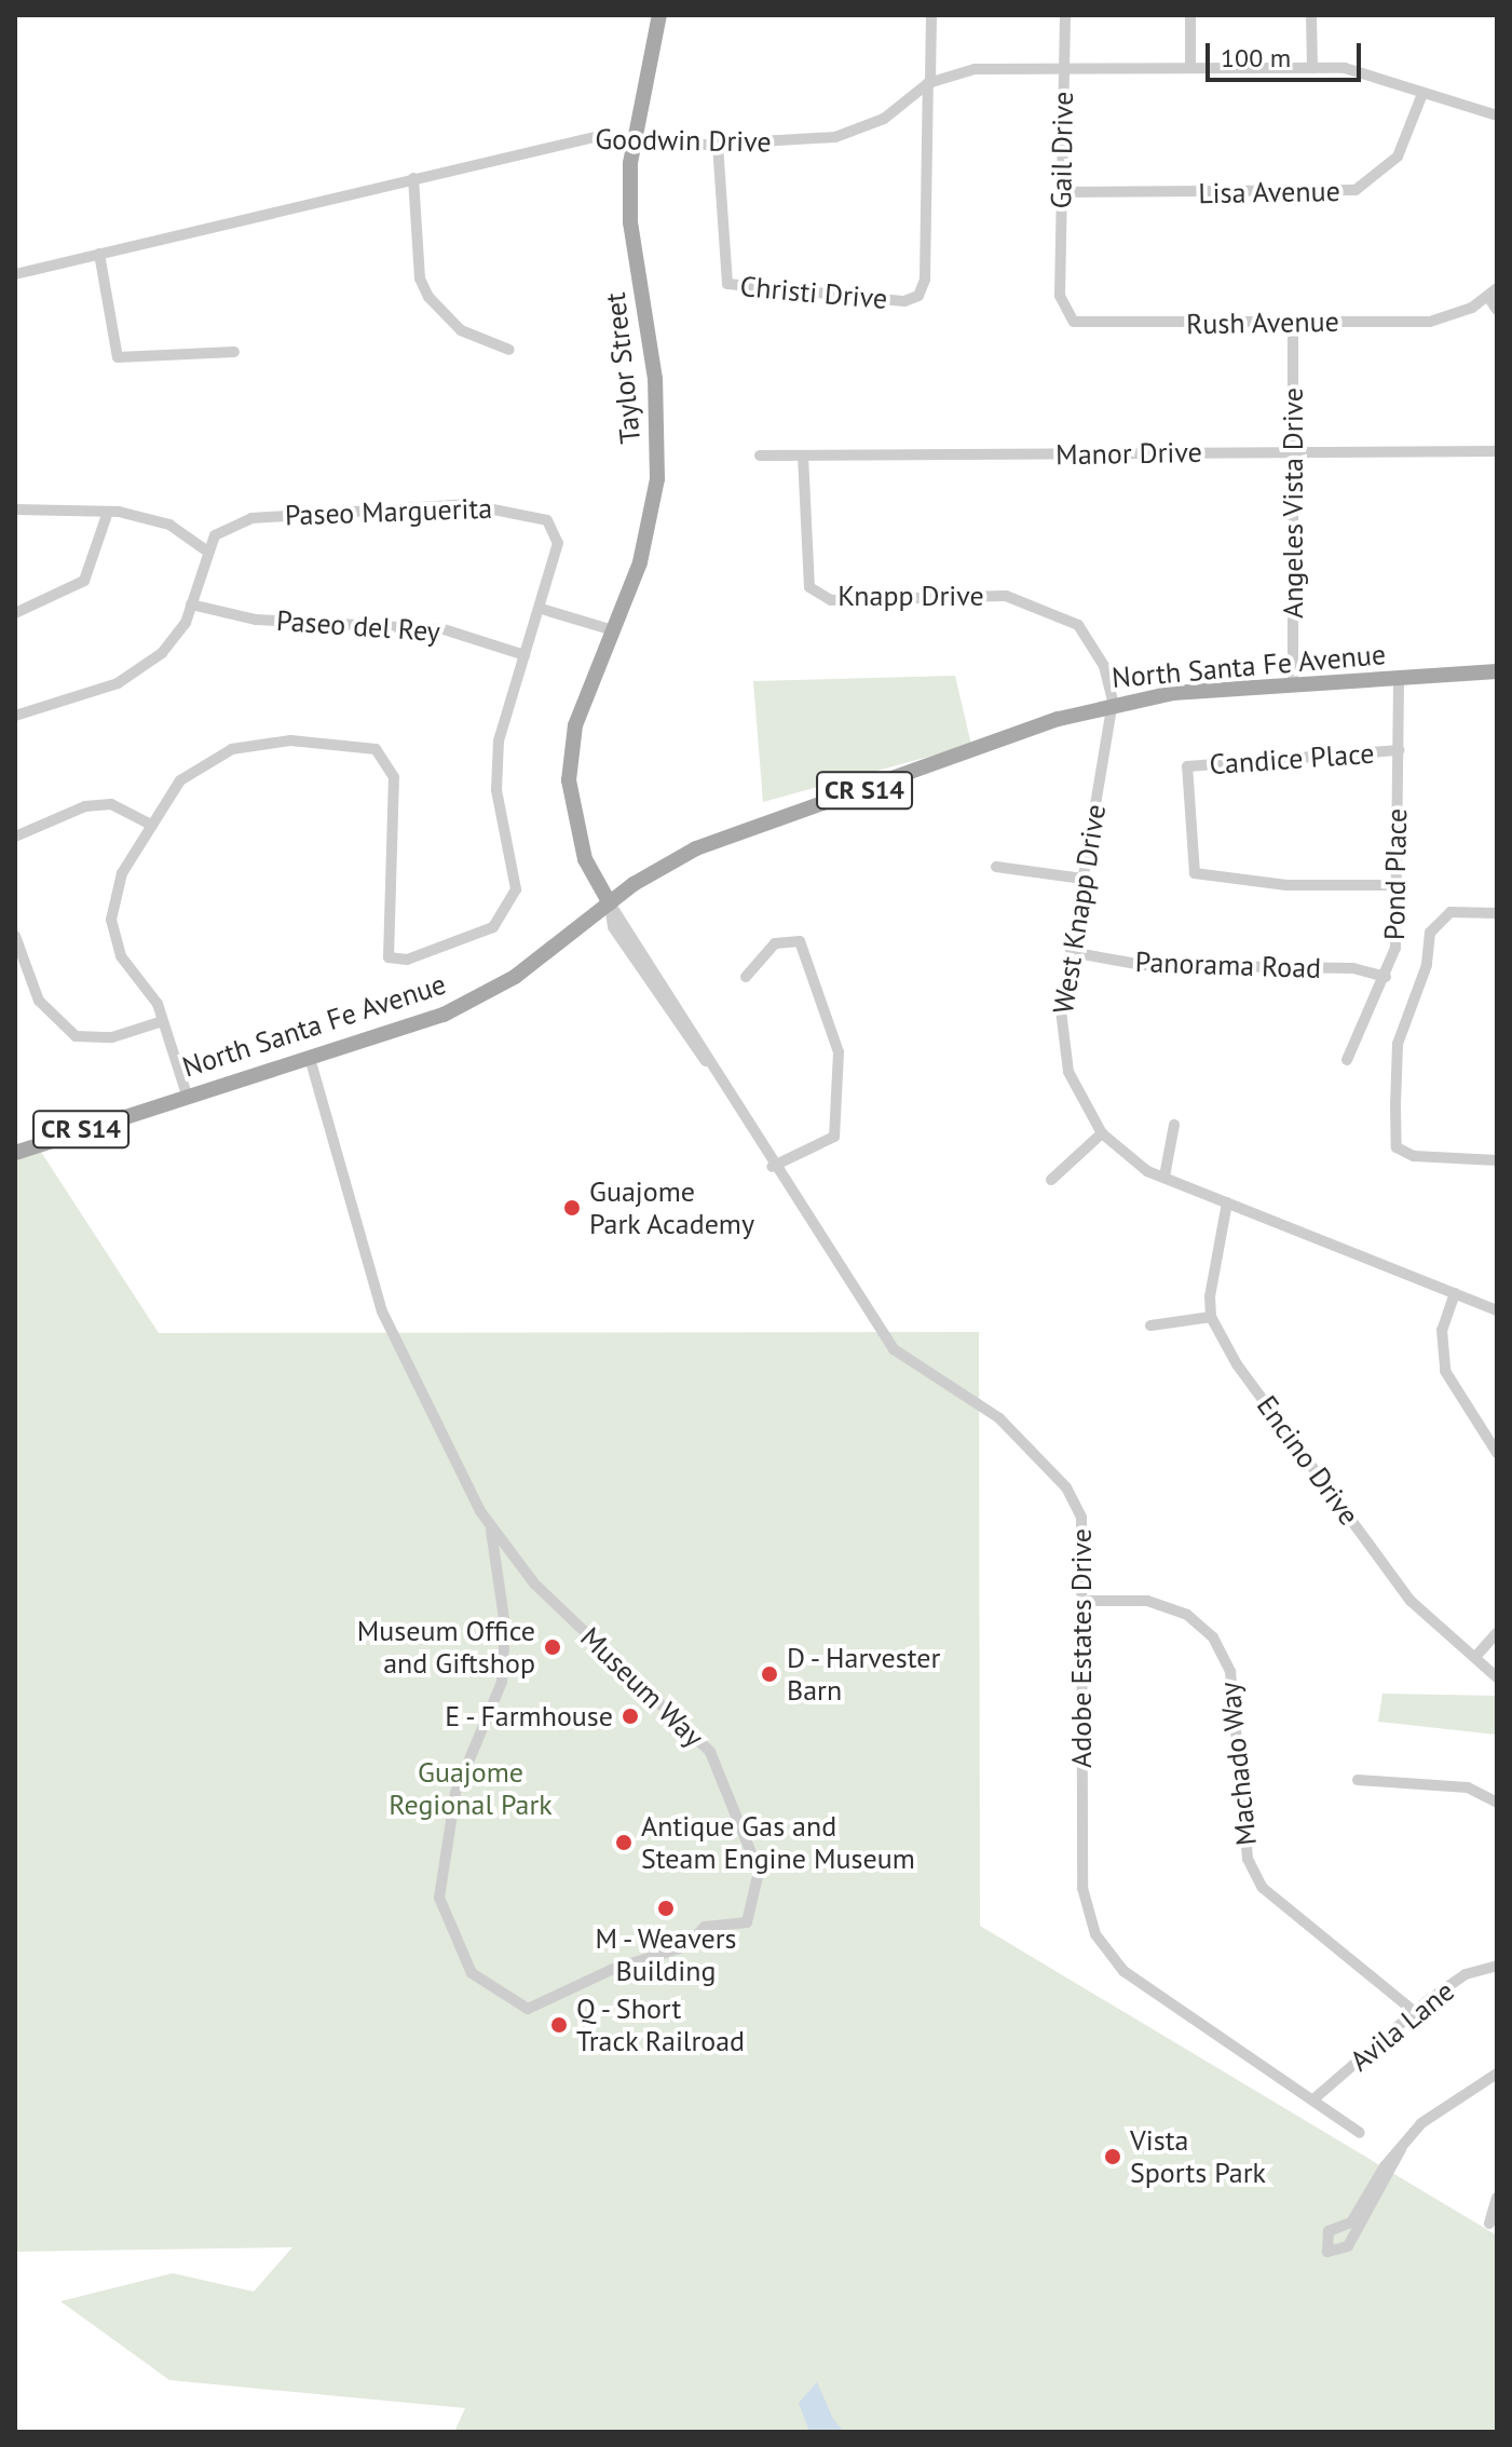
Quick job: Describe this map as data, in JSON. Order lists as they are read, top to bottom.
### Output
{
  "streets": {
    "main road": ["Taylor Street", "North Santa Fe Avenue", "CR S14"],
    "street": [
      "Goodwin Drive",
      "Gail Drive",
      "Lisa Avenue",
      "Christi Drive",
      "Rush Avenue",
      "Manor Drive",
      "Angeles Vista Drive",
      "Paseo Marguerita",
      "Knapp Drive",
      "Paseo del Rey",
      "Candice Place",
      "Pond Place",
      "West Knapp Drive",
      "Panorama Road",
      "Encino Drive",
      "Adobe Estates Drive",
      "Museum Way",
      "Machado Way",
      "Avila Lane"
    ]
  },
  "crossings": [
    ["Goodwin Drive", "Gail Drive"],
    ["Goodwin Drive", "Lisa Avenue"],
    ["Goodwin Drive", "Christi Drive"],
    ["Goodwin Drive", "Taylor Street"],
    ["Gail Drive", "Lisa Avenue"],
    ["Gail Drive", "Rush Avenue"],
    ["Rush Avenue", "Angeles Vista Drive"],
    ["Taylor Street", "North Santa Fe Avenue"],
    ["Taylor Street", "Adobe Estates Drive"],
    ["Manor Drive", "Angeles Vista Drive"],
    ["Manor Drive", "Knapp Drive"],
    ["Angeles Vista Drive", "North Santa Fe Avenue"],
    ["Paseo Marguerita", "Paseo del Rey"],
    ["Paseo Marguerita", "North Santa Fe Avenue"],
    ["Knapp Drive", "North Santa Fe Avenue"],
    ["Knapp Drive", "West Knapp Drive"],
    ["North Santa Fe Avenue", "Pond Place"],
    ["North Santa Fe Avenue", "West Knapp Drive"],
    ["North Santa Fe Avenue", "Adobe Estates Drive"],
    ["North Santa Fe Avenue", "Museum Way"],
    ["Candice Place", "Pond Place"],
    ["Pond Place", "Panorama Road"],
    ["West Knapp Drive", "Panorama Road"],
    ["Adobe Estates Drive", "Machado Way"],
    ["Adobe Estates Drive", "Avila Lane"],
    ["Machado Way", "Avila Lane"]
  ],
  "parks": ["Guajome Regional Park"],
  "places": [
    "Guajome Park Academy",
    "Museum Office and Giftshop",
    "D - Harvester Barn",
    "E - Farmhouse",
    "Antique Gas and Steam Engine Museum",
    "M - Weavers Building",
    "Q - Short Track Railroad",
    "Vista Sports Park"
  ],
  "scale_bar": "100 m"
}
